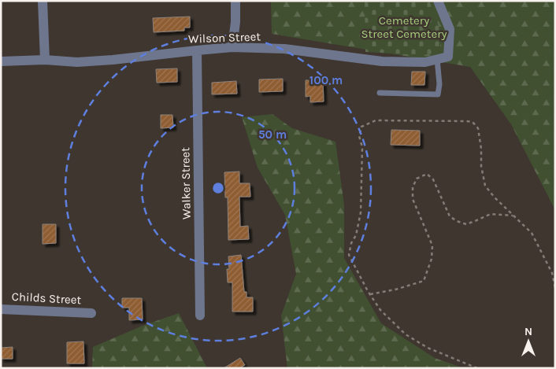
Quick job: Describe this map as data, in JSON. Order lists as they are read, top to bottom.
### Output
{
  "streets": {
    "street": ["Wilson Street", "Walker Street", "Childs Street"]
  },
  "crossings": [
    ["Wilson Street", "Walker Street"]
  ],
  "parks": ["Cemetery Street Cemetery"],
  "north": "top",
  "rings": ["100 m", "50 m"]
}
